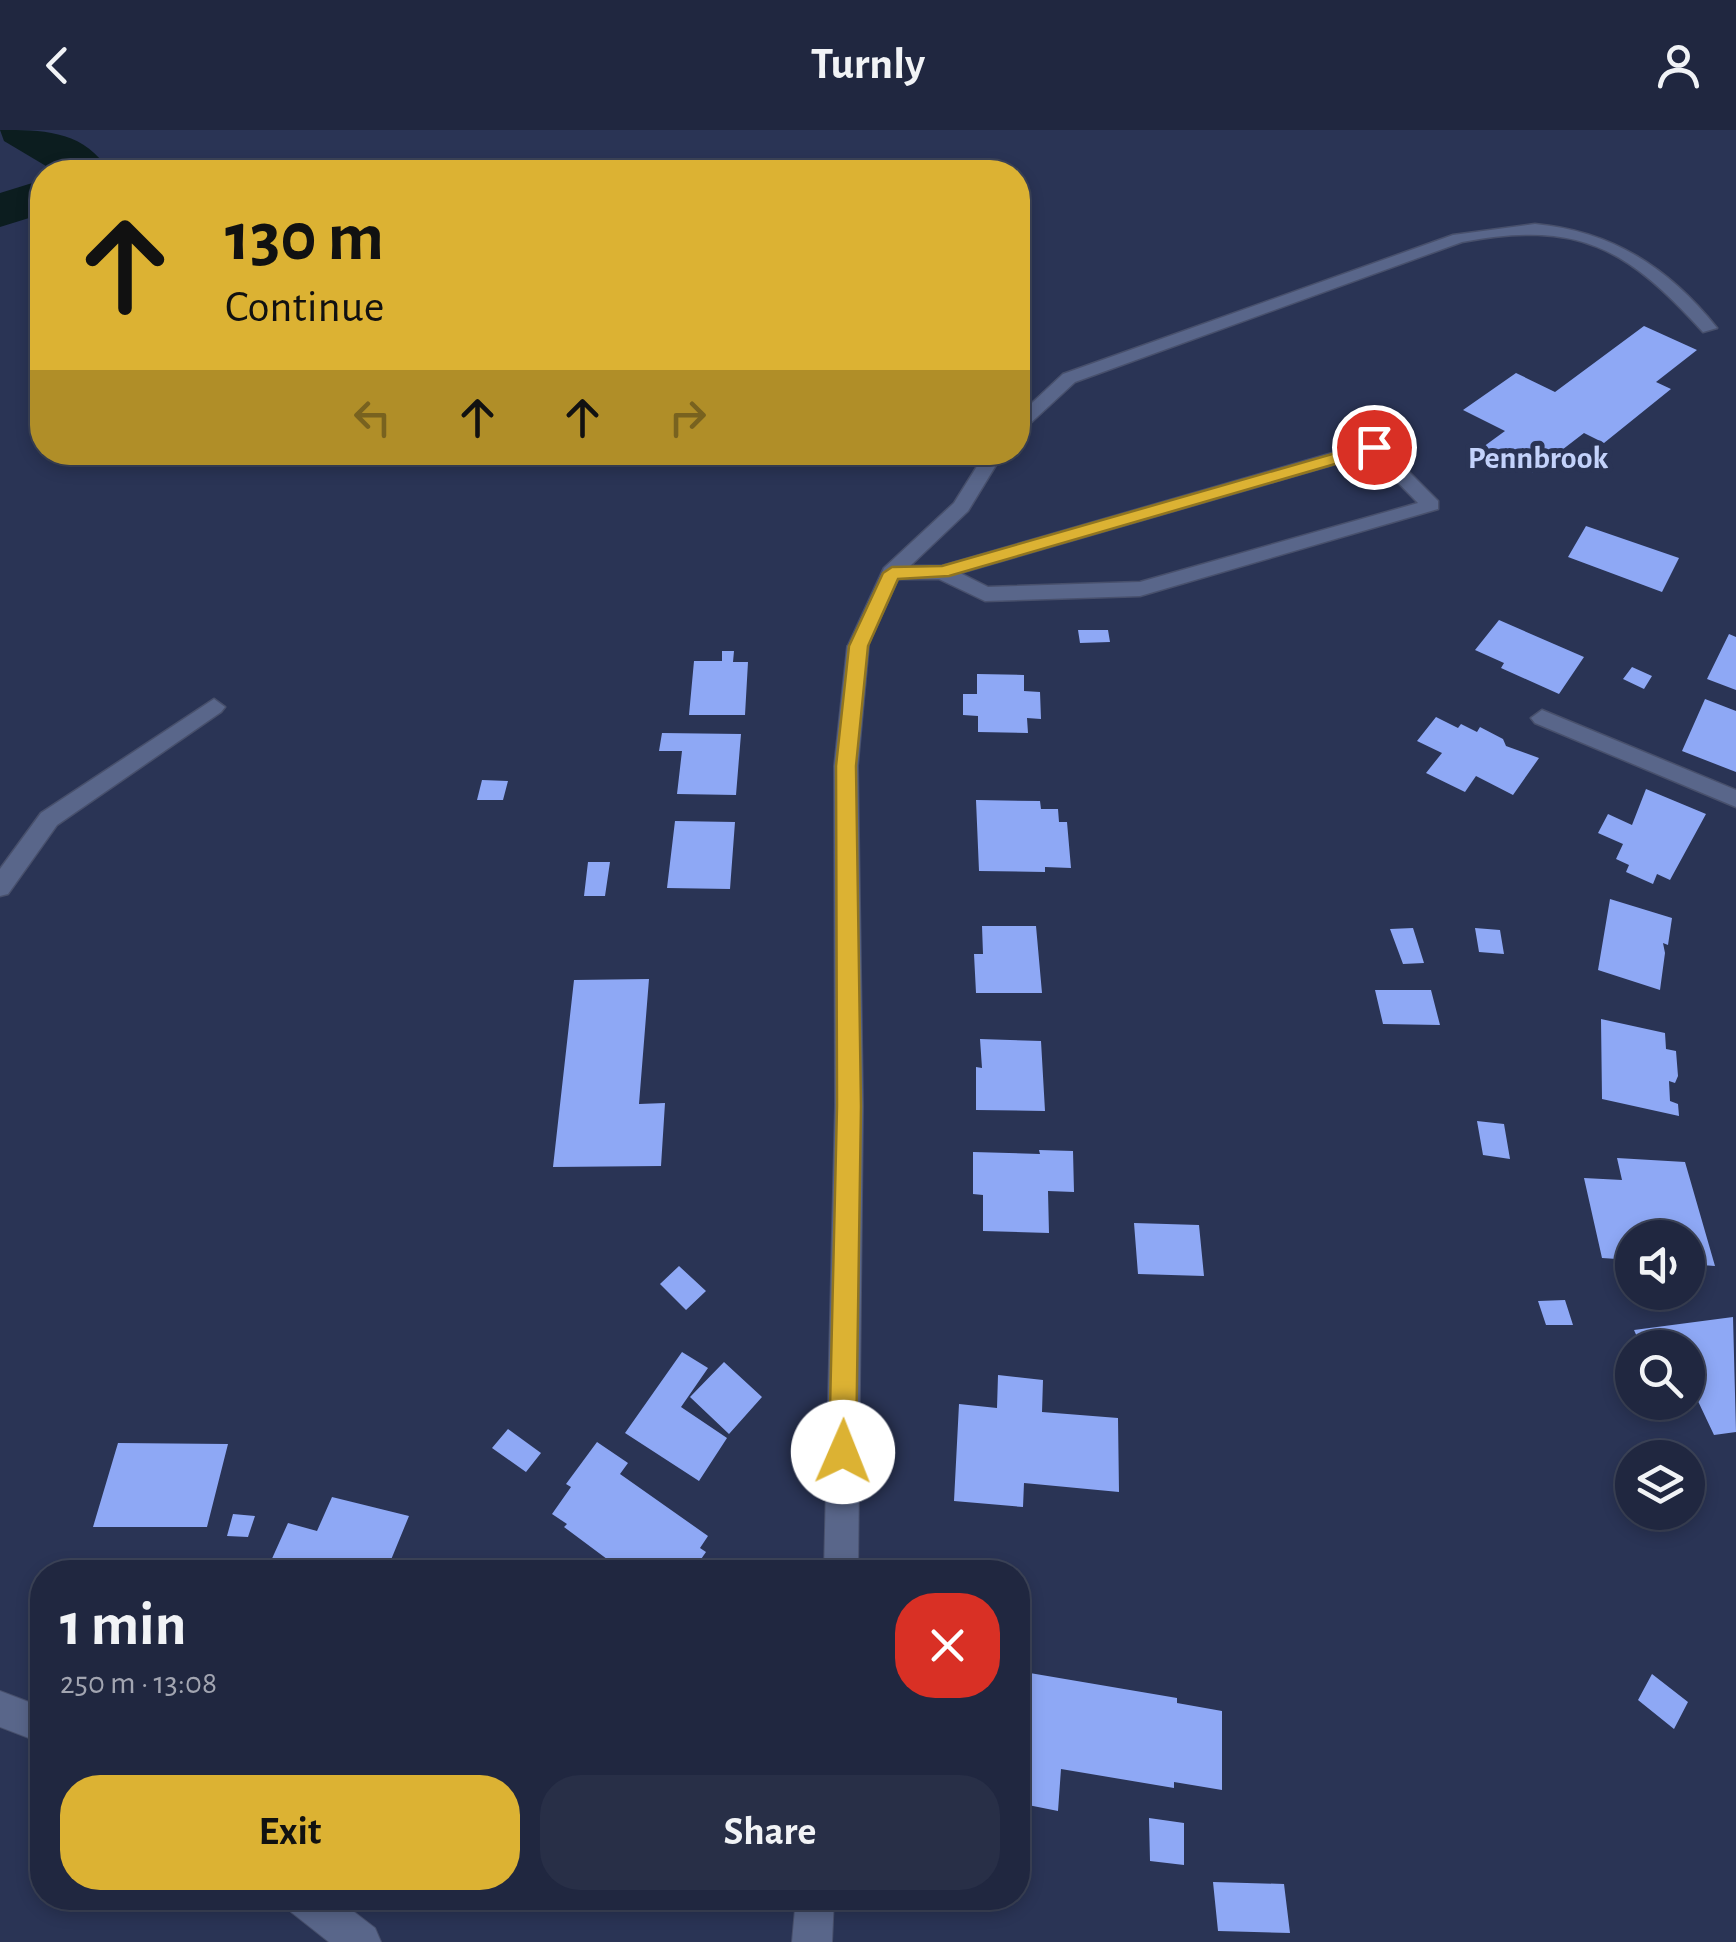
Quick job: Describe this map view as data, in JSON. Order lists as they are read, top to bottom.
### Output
{
  "districts": ["Pennbrook"],
  "page": {
    "header": "Turnly",
    "turn": ["130 m", "Continue"],
    "heading": ["1 min", "250 m · 13:08"],
    "buttons": ["Exit", "Share"]
  }
}
